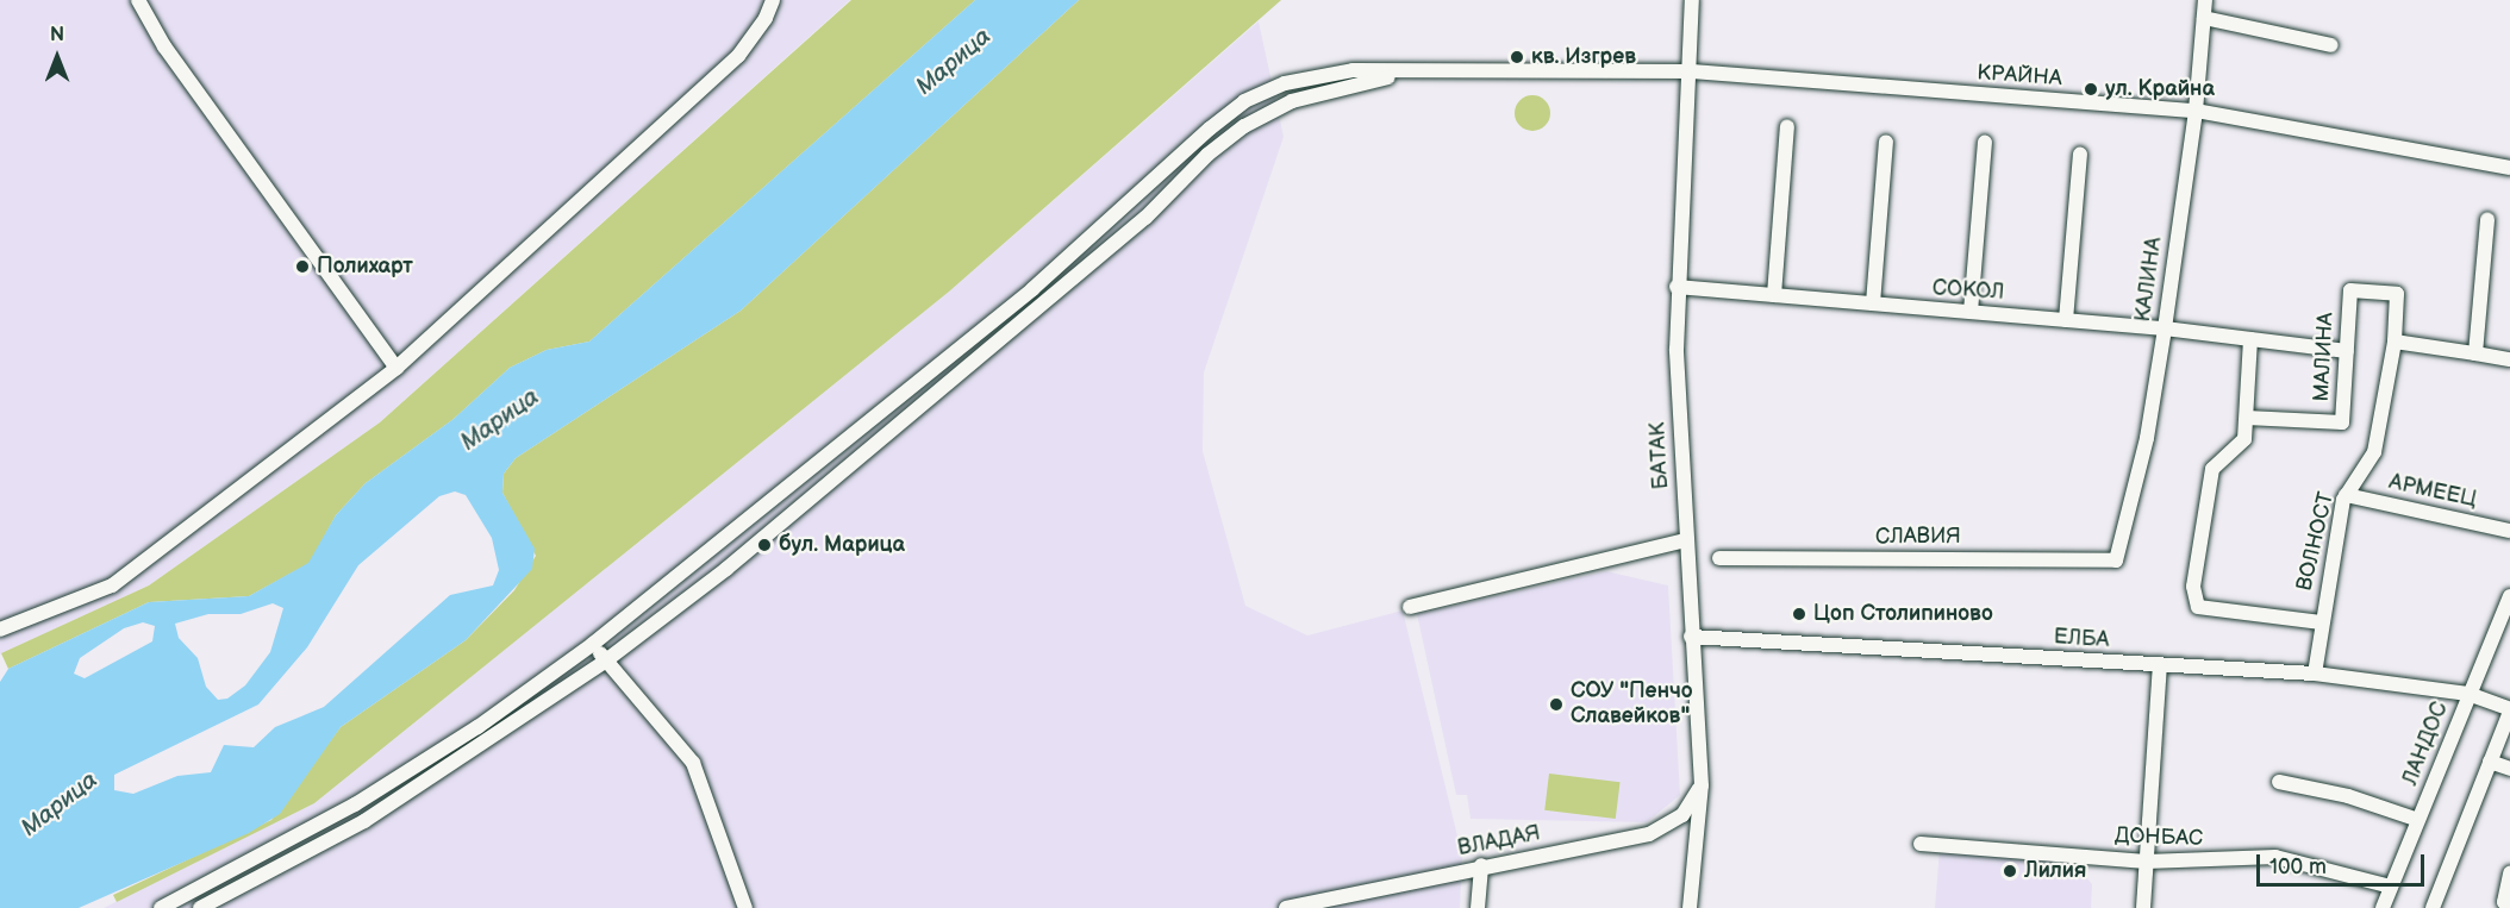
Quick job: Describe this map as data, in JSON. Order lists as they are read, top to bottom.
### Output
{
  "streets": {
    "street": [
      "КРАЙНА",
      "КАЛИНА",
      "СОКОЛ",
      "МАЛИНА",
      "БАТАК",
      "АРМЕЕЦ",
      "СЛАВИЯ",
      "ВОЛНОСТ",
      "ЕЛБА",
      "ЛАНДОС",
      "ДОНБАС",
      "ВЛАДАЯ"
    ]
  },
  "crossings": [
    ["КРАЙНА", "КАЛИНА"],
    ["КРАЙНА", "БАТАК"],
    ["КАЛИНА", "СОКОЛ"],
    ["КАЛИНА", "СЛАВИЯ"],
    ["СОКОЛ", "МАЛИНА"],
    ["СОКОЛ", "БАТАК"],
    ["МАЛИНА", "ВОЛНОСТ"],
    ["БАТАК", "ЕЛБА"],
    ["БАТАК", "ВЛАДАЯ"],
    ["АРМЕЕЦ", "ВОЛНОСТ"],
    ["ВОЛНОСТ", "ЕЛБА"],
    ["ЕЛБА", "ЛАНДОС"],
    ["ЛАНДОС", "ДОНБАС"]
  ],
  "water": ["Марица"],
  "places": [
    "кв. Изгрев",
    "ул. Крайна",
    "Полихарт",
    "бул. Марица",
    "Цоп Столипиново",
    "СОУ \"Пенчо Славейков\"",
    "Лилия"
  ],
  "scale_bar": "100 m",
  "north": "top"
}
